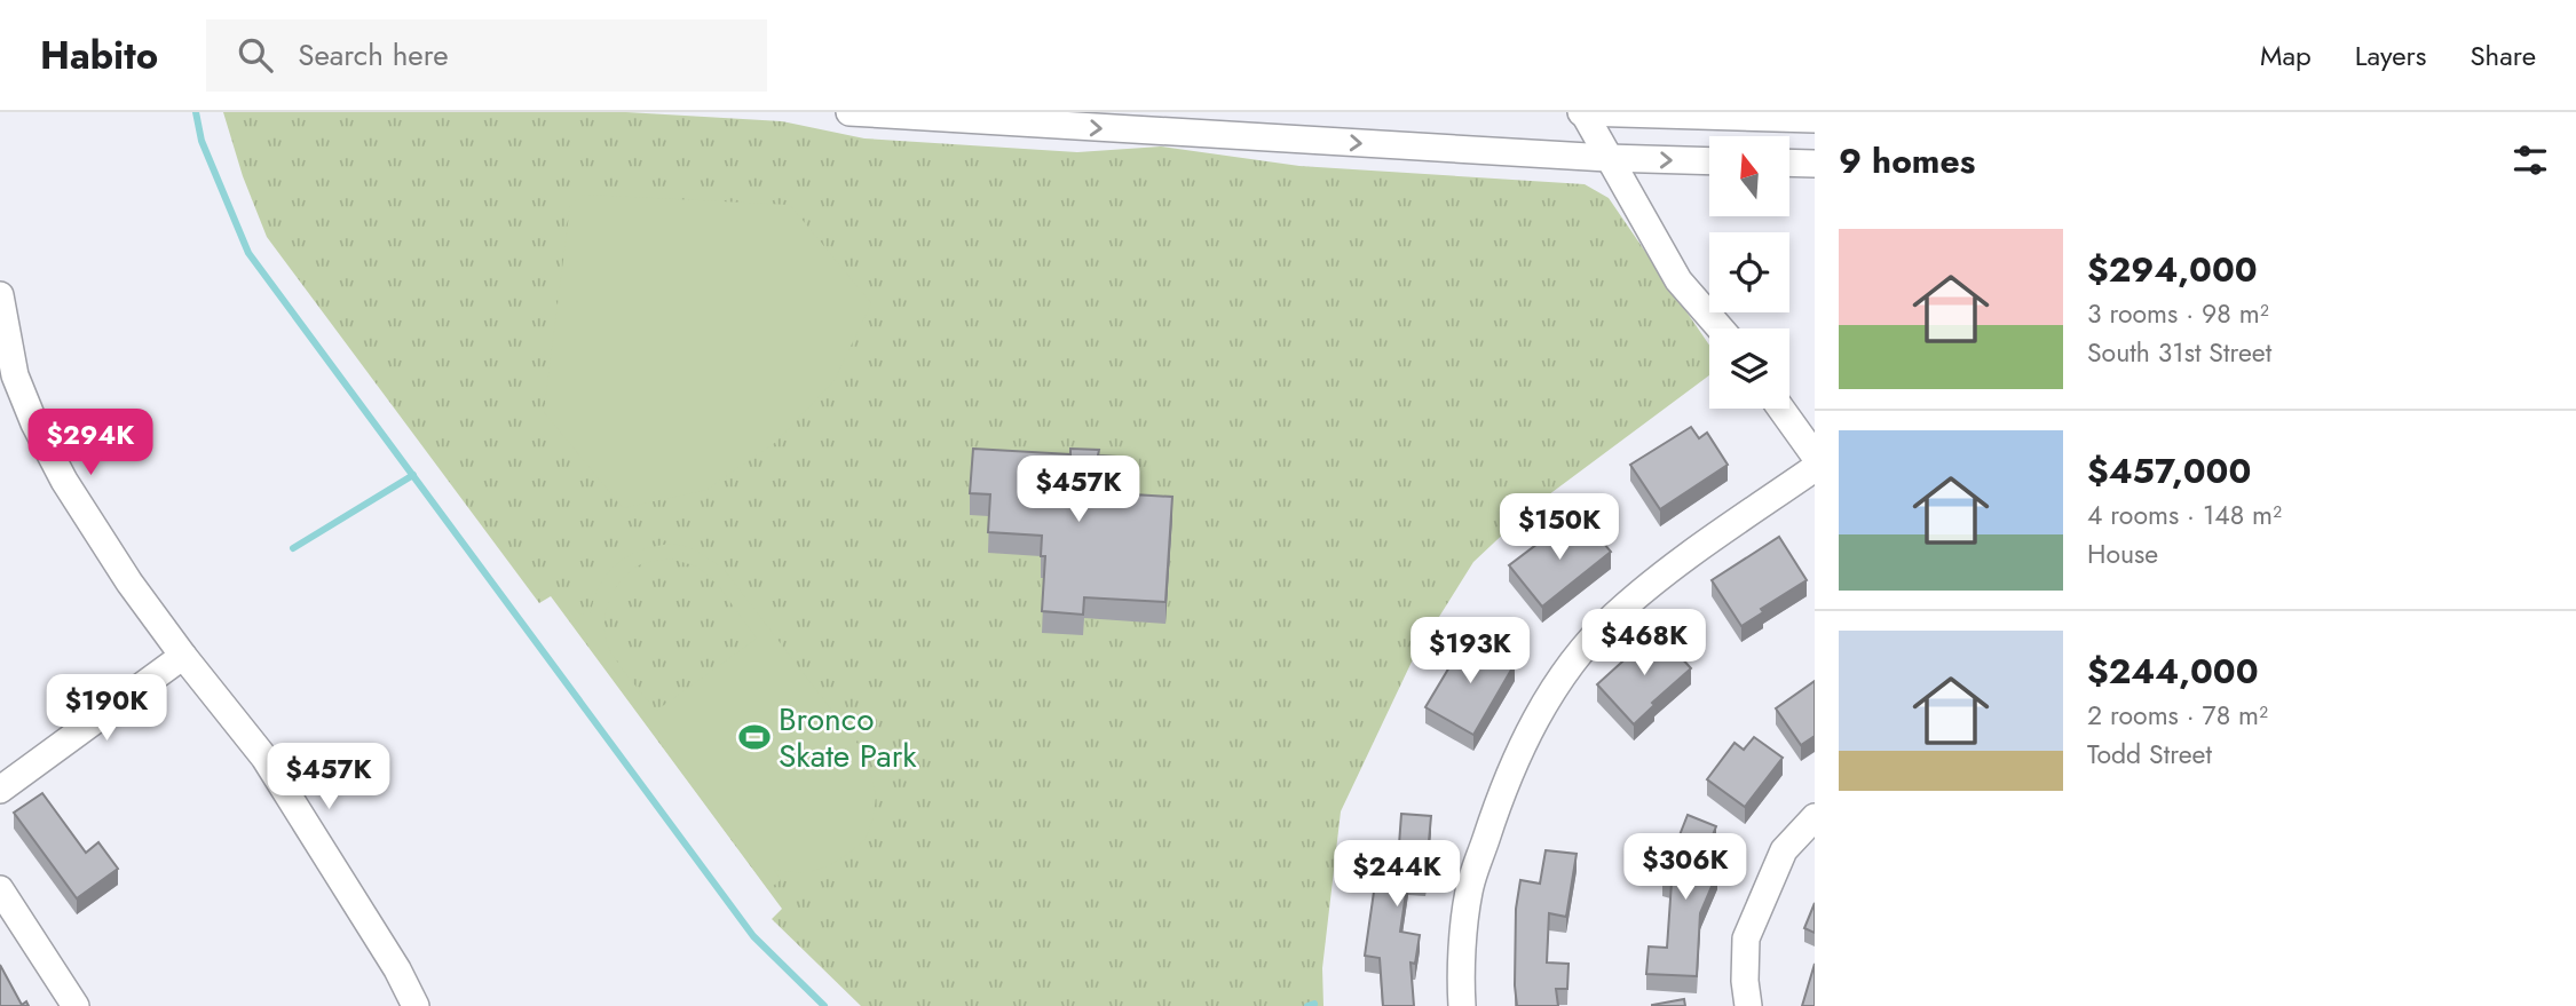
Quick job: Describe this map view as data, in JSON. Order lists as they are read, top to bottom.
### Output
{
  "places": {
    "sports": ["Bronco Skate Park"]
  },
  "north": "top",
  "page": {
    "header": "Habito",
    "search": "Search here",
    "nav": ["Map", "Layers", "Share"],
    "heading": "9 homes",
    "list": [
      {
        "name": "$294,000",
        "note": "3 rooms · 98 m² · South 31st Street"
      },
      {
        "name": "$457,000",
        "note": "4 rooms · 148 m² · House"
      },
      {
        "name": "$244,000",
        "note": "2 rooms · 78 m² · Todd Street"
      }
    ],
    "price": [
      "$294K",
      "$457K",
      "$150K",
      "$468K",
      "$193K",
      "$190K",
      "$457K",
      "$306K",
      "$244K"
    ]
  }
}
